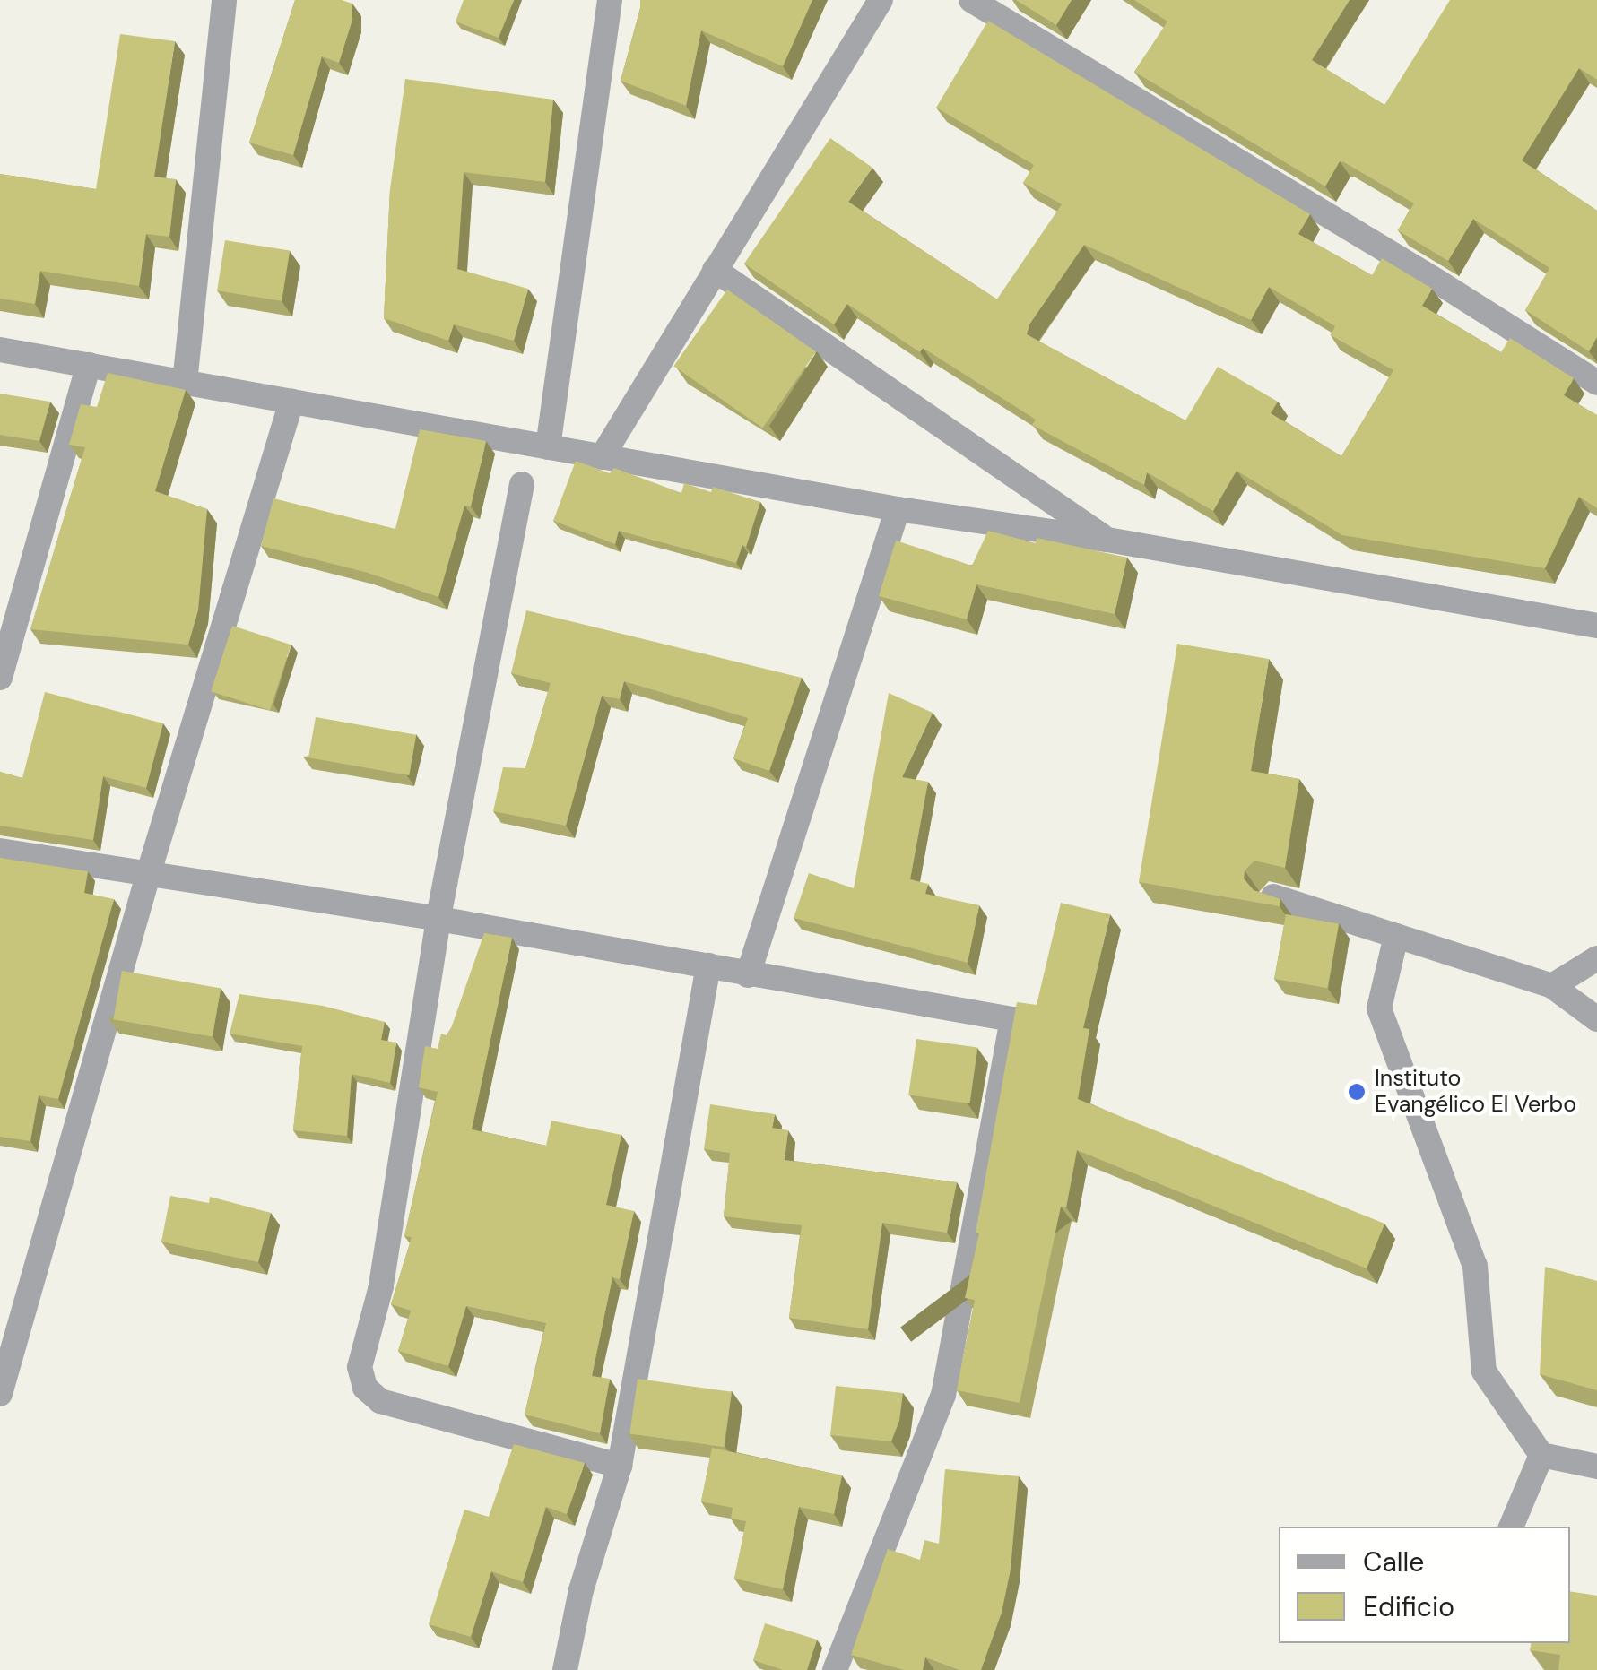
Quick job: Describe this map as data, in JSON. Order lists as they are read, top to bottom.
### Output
{
  "places": ["Instituto Evangélico El Verbo"],
  "legend": ["Calle", "Edificio"]
}
